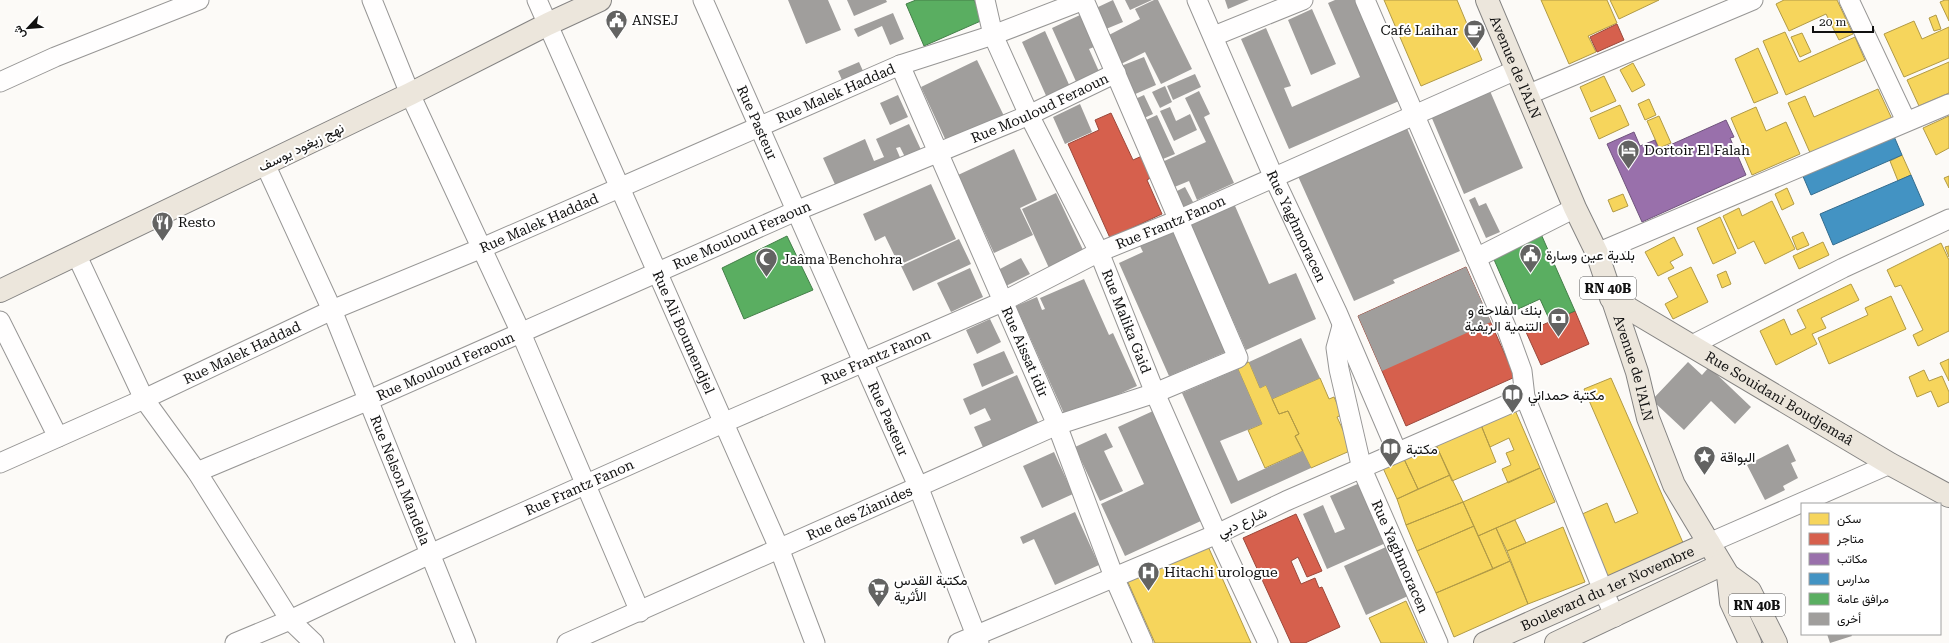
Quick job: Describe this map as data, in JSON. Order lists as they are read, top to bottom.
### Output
{
  "streets": {
    "main road": [
      "Avenue de l'ALN",
      "نهج زيغود يوسف",
      "RN 40B",
      "Rue Souidani Boudjemaâ",
      "Boulevard du 1er Novembre"
    ],
    "street": [
      "Rue Malek Haddad",
      "Rue Mouloud Feraoun",
      "Rue Pasteur",
      "Rue Frantz Fanon",
      "Rue Yaghmoracen",
      "Rue Malika Gaid",
      "Rue Ali Boumendjel",
      "Rue Aissat idir",
      "Rue Nelson Mandela",
      "Rue des Zianides",
      "شارع دبي"
    ]
  },
  "crossings": [
    ["Avenue de l'ALN", "Rue Frantz Fanon"],
    ["Avenue de l'ALN", "RN 40B"],
    ["Avenue de l'ALN", "Rue Souidani Boudjemaâ"],
    ["Avenue de l'ALN", "Boulevard du 1er Novembre"],
    ["Rue Malek Haddad", "Rue Pasteur"],
    ["Rue Malek Haddad", "Rue Malika Gaid"],
    ["Rue Malek Haddad", "Rue Ali Boumendjel"],
    ["Rue Malek Haddad", "Rue Aissat idir"],
    ["Rue Malek Haddad", "Rue Nelson Mandela"],
    ["Rue Mouloud Feraoun", "Rue Pasteur"],
    ["Rue Mouloud Feraoun", "Rue Malika Gaid"],
    ["Rue Mouloud Feraoun", "Rue Ali Boumendjel"],
    ["Rue Mouloud Feraoun", "Rue Aissat idir"],
    ["Rue Mouloud Feraoun", "Rue Nelson Mandela"],
    ["Rue Pasteur", "Rue Frantz Fanon"],
    ["Rue Pasteur", "Rue des Zianides"],
    ["Rue Pasteur", "شارع دبي"],
    ["نهج زيغود يوسف", "Rue Ali Boumendjel"],
    ["نهج زيغود يوسف", "Rue Nelson Mandela"],
    ["Rue Frantz Fanon", "Rue Yaghmoracen"],
    ["Rue Frantz Fanon", "Rue Malika Gaid"],
    ["Rue Frantz Fanon", "Rue Ali Boumendjel"],
    ["Rue Frantz Fanon", "Rue Aissat idir"],
    ["Rue Frantz Fanon", "Rue Nelson Mandela"],
    ["Rue Frantz Fanon", "Rue des Zianides"],
    ["Rue Yaghmoracen", "شارع دبي"],
    ["RN 40B", "Boulevard du 1er Novembre"],
    ["Rue Malika Gaid", "Rue des Zianides"],
    ["Rue Malika Gaid", "شارع دبي"],
    ["Rue Ali Boumendjel", "Rue des Zianides"],
    ["Rue Aissat idir", "Rue des Zianides"],
    ["Rue Aissat idir", "شارع دبي"]
  ],
  "places": {
    "public building": ["ANSEJ", "بلدية عين وسارة"],
    "cafe": ["Café Laihar"],
    "hotel": ["Dortoir El Falah"],
    "restaurant": ["Resto"],
    "mosque": ["Jaâma Benchohra"],
    "bank": ["بنك الفلاحة و التنمية الريفية"],
    "library": ["مكتبة حمداني", "مكتبة"],
    "place": ["البواقة"],
    "hospital": ["Hitachi urologue"],
    "supermarket": ["مكتبة القدس الأثرية"]
  },
  "legend": [
    "سكن",
    "متاجر",
    "مكاتب",
    "مدارس",
    "مرافق عامة",
    "أخرى"
  ],
  "scale_bar": "20 m",
  "north": "bottom left"
}
